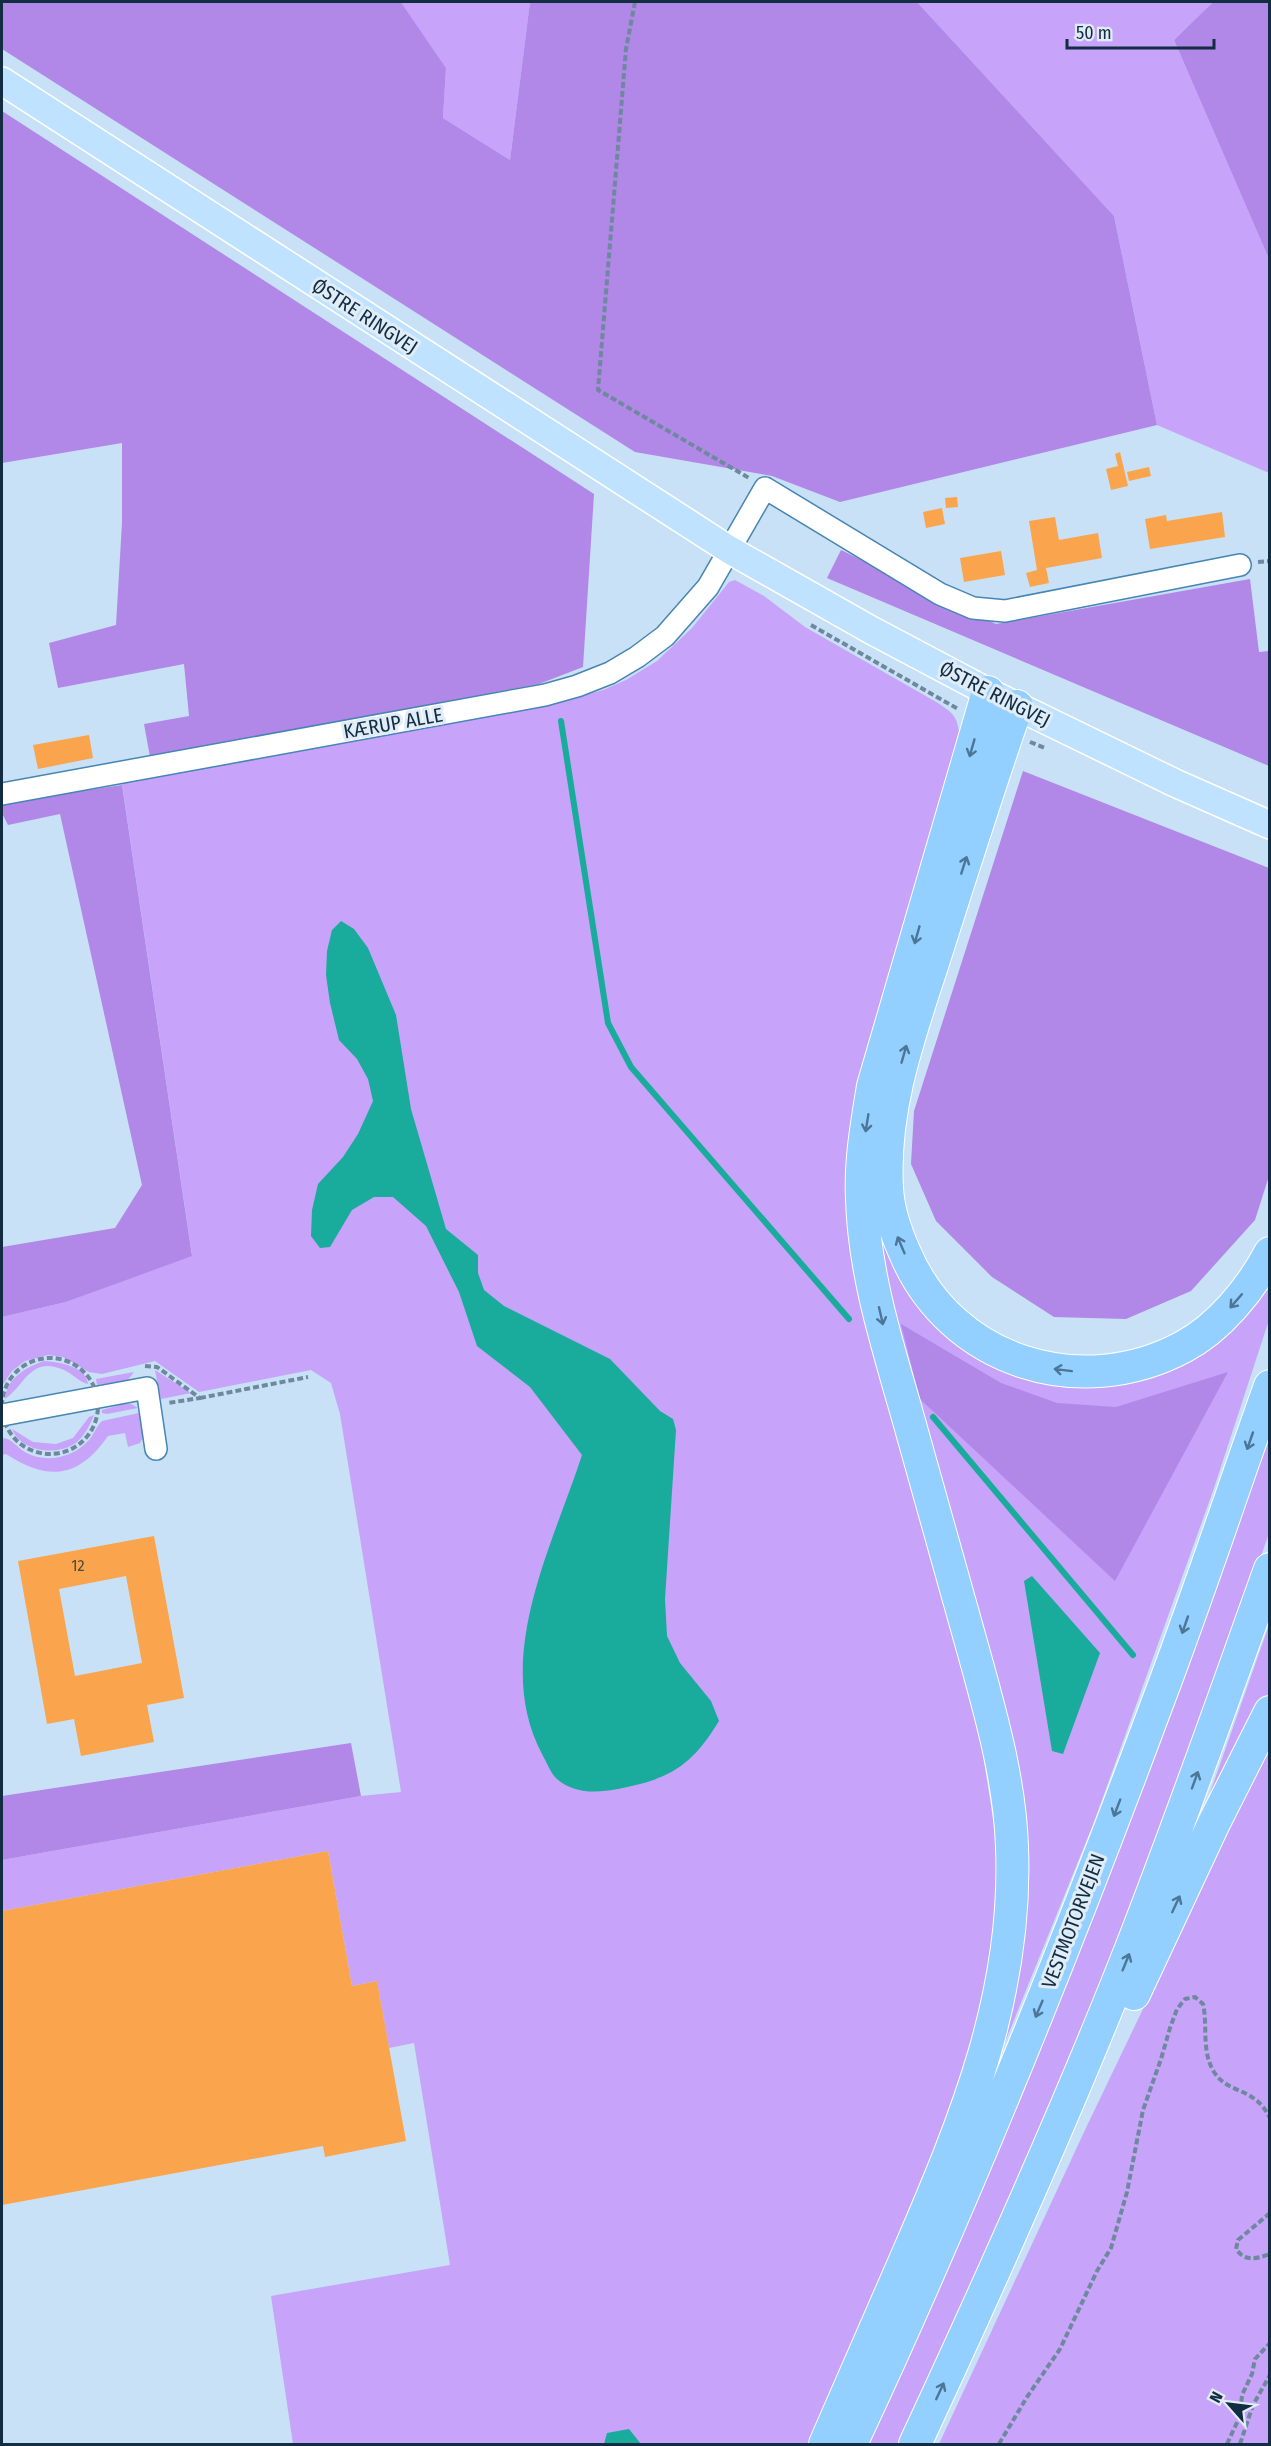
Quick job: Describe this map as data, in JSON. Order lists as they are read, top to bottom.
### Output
{
  "streets": {
    "highway": ["VESTMOTORVEJEN"],
    "main road": ["ØSTRE RINGVEJ"],
    "street": ["KÆRUP ALLE"]
  },
  "crossings": [
    ["ØSTRE RINGVEJ", "KÆRUP ALLE"]
  ],
  "house_numbers": ["12"],
  "scale_bar": "50 m",
  "north": "top left"
}
